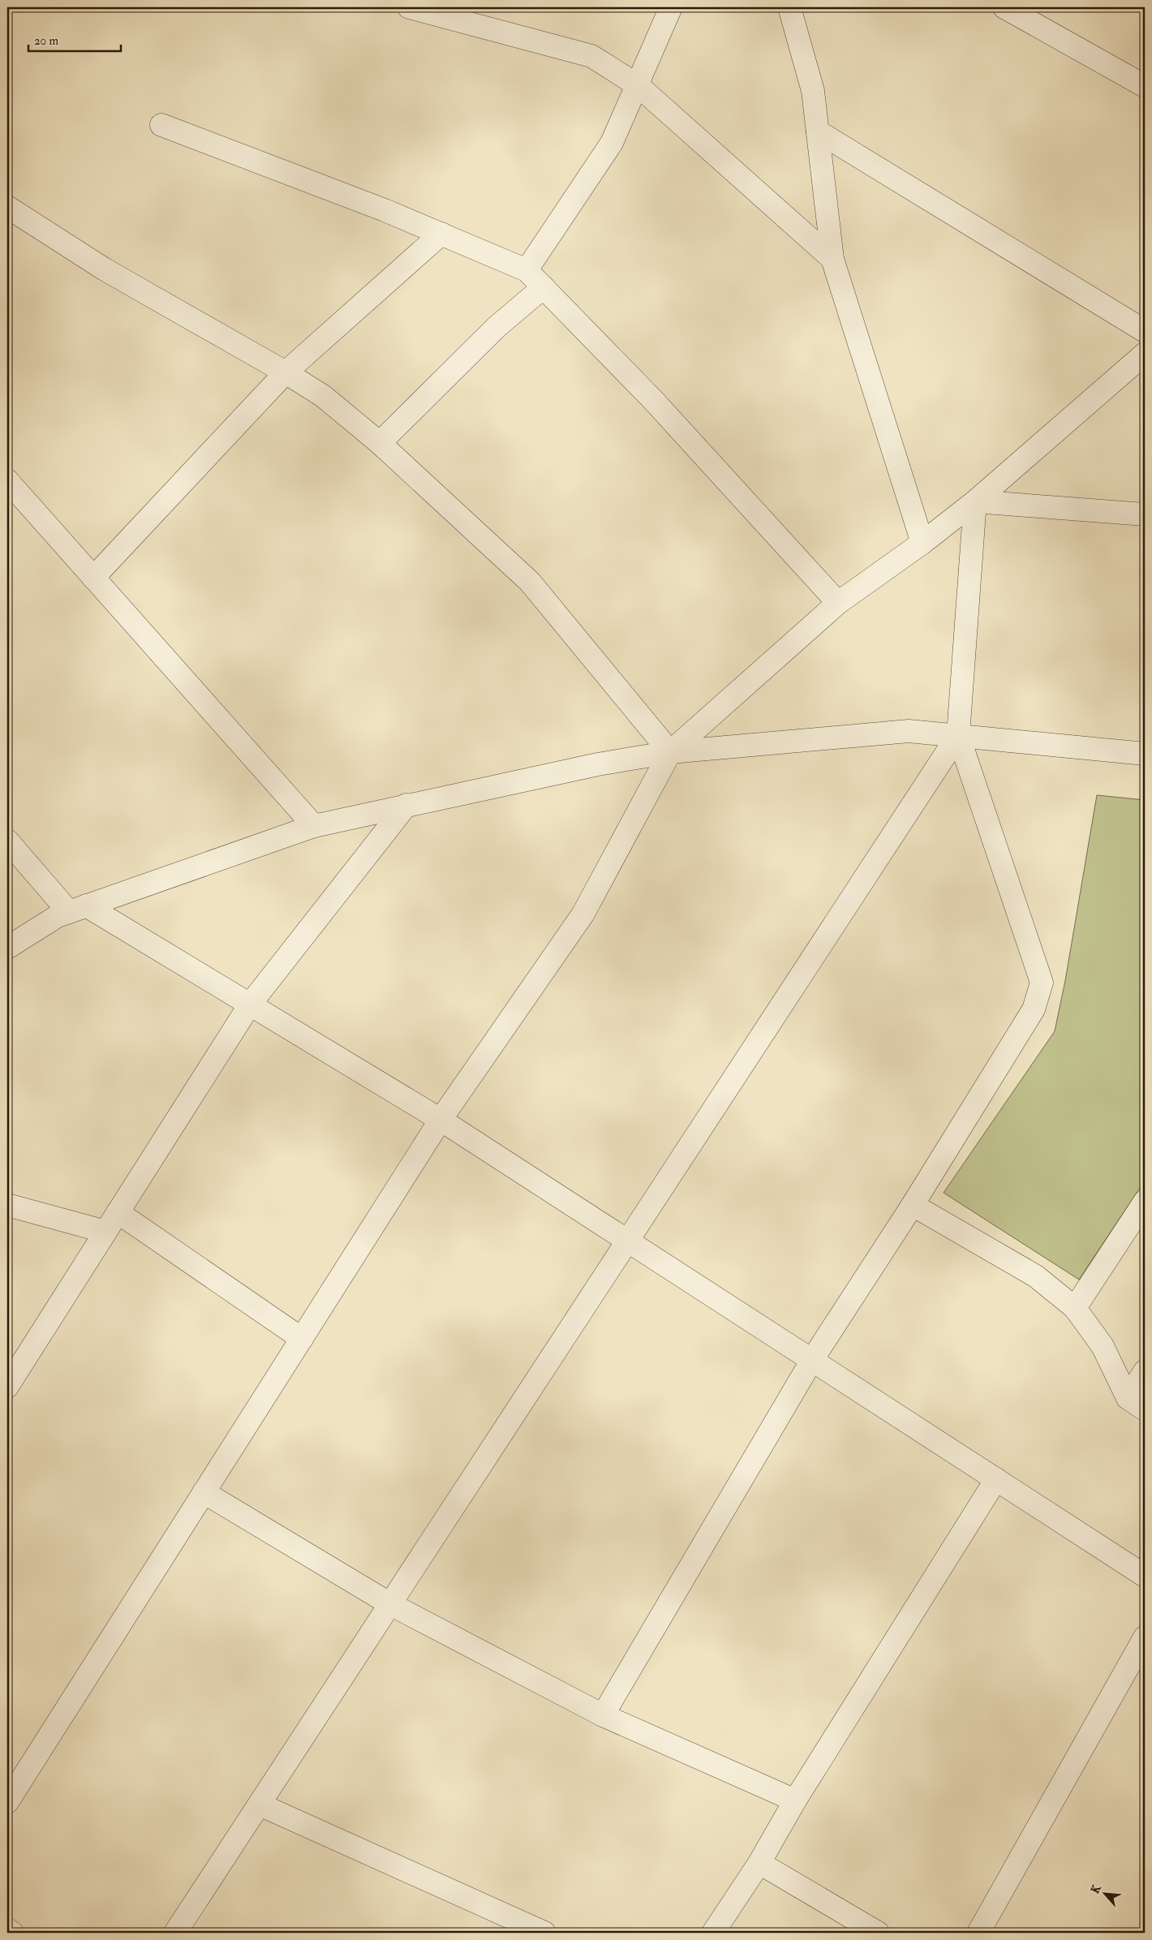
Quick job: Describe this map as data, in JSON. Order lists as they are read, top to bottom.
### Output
{
  "scale_bar": "20 m",
  "north": "top left"
}
